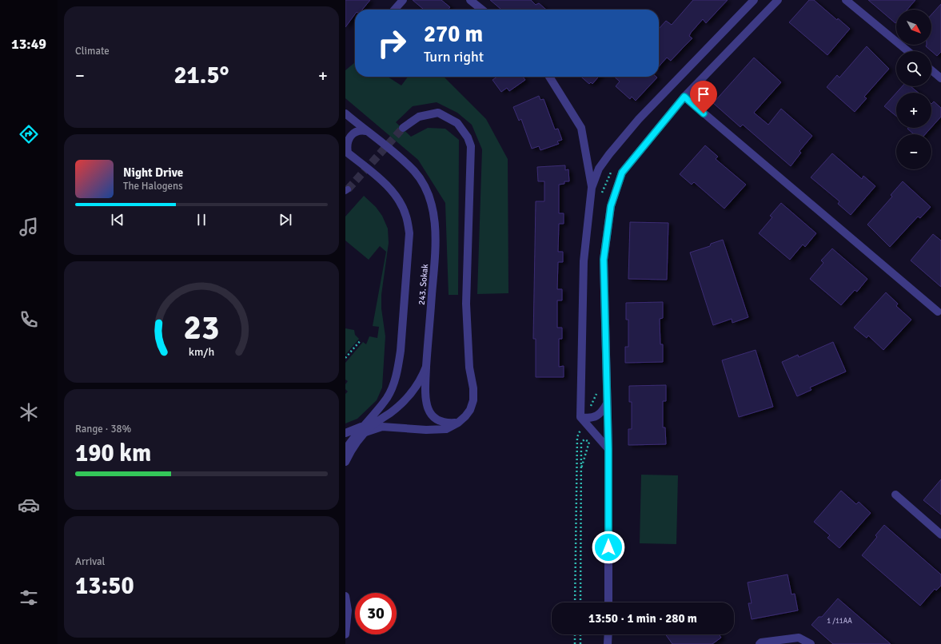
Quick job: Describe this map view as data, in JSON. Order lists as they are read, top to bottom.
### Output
{
  "streets": {
    "street": ["243. Sokak"]
  },
  "house_numbers": ["1 /11AA"],
  "north": "bottom right",
  "page": {
    "tabs": "13:49",
    "tile": [
      "Climate",
      ["Range · 38%", "190 km"],
      ["Arrival", "13:50"]
    ],
    "map_buttons": ["+", "−"],
    "turn": ["270 m", "Turn right"],
    "heat": ["−", "21.5°", "+"],
    "song": ["Night Drive", "The Halogens"],
    "limit": "30",
    "trip": "13:50 · 1 min · 280 m",
    "gauge": ["23", "km/h"]
  }
}
